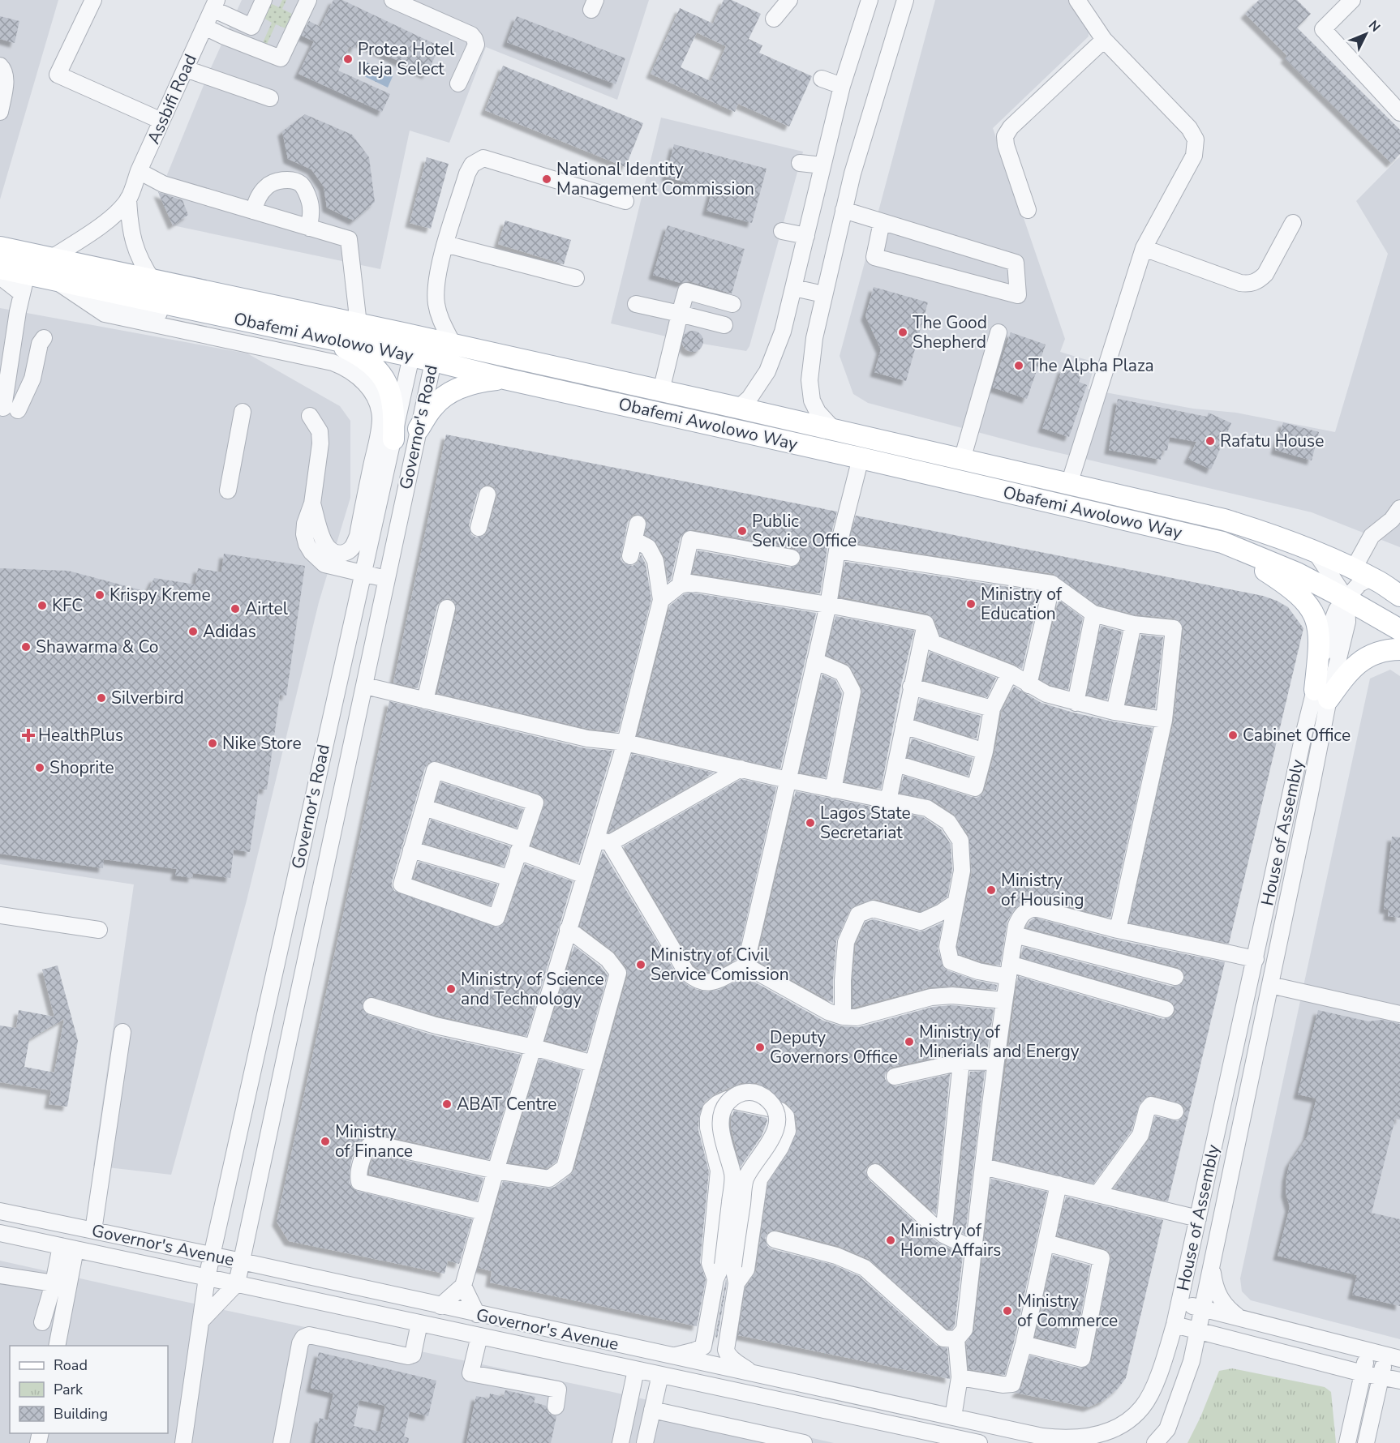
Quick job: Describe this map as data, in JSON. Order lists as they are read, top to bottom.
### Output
{
  "streets": {
    "main road": ["Obafemi Awolowo Way"],
    "street": [
      "Assbifi Road",
      "Governor's Road",
      "House of Assembly",
      "Governor's Avenue"
    ]
  },
  "crossings": [
    ["Obafemi Awolowo Way", "Governor's Road"],
    ["Obafemi Awolowo Way", "House of Assembly"],
    ["Governor's Road", "Governor's Avenue"],
    ["House of Assembly", "Governor's Avenue"]
  ],
  "places": {
    "other": [
      "Protea Hotel Ikeja Select",
      "National Identity Management Commission",
      "The Good Shepherd",
      "The Alpha Plaza",
      "Rafatu House",
      "Public Service Office",
      "Krispy Kreme",
      "Ministry of Education",
      "KFC",
      "Airtel",
      "Adidas",
      "Shawarma & Co",
      "Silverbird",
      "Cabinet Office",
      "Nike Store",
      "Shoprite",
      "Lagos State Secretariat",
      "Ministry of Housing",
      "Ministry of Civil Service Comission",
      "Ministry of Science and Technology",
      "Ministry of Minerials and Energy",
      "Deputy Governors Office",
      "ABAT Centre",
      "Ministry of Finance",
      "Ministry of Home Affairs",
      "Ministry of Commerce"
    ],
    "health": ["HealthPlus"]
  },
  "legend": ["Road", "Park", "Building"],
  "north": "top right"
}
